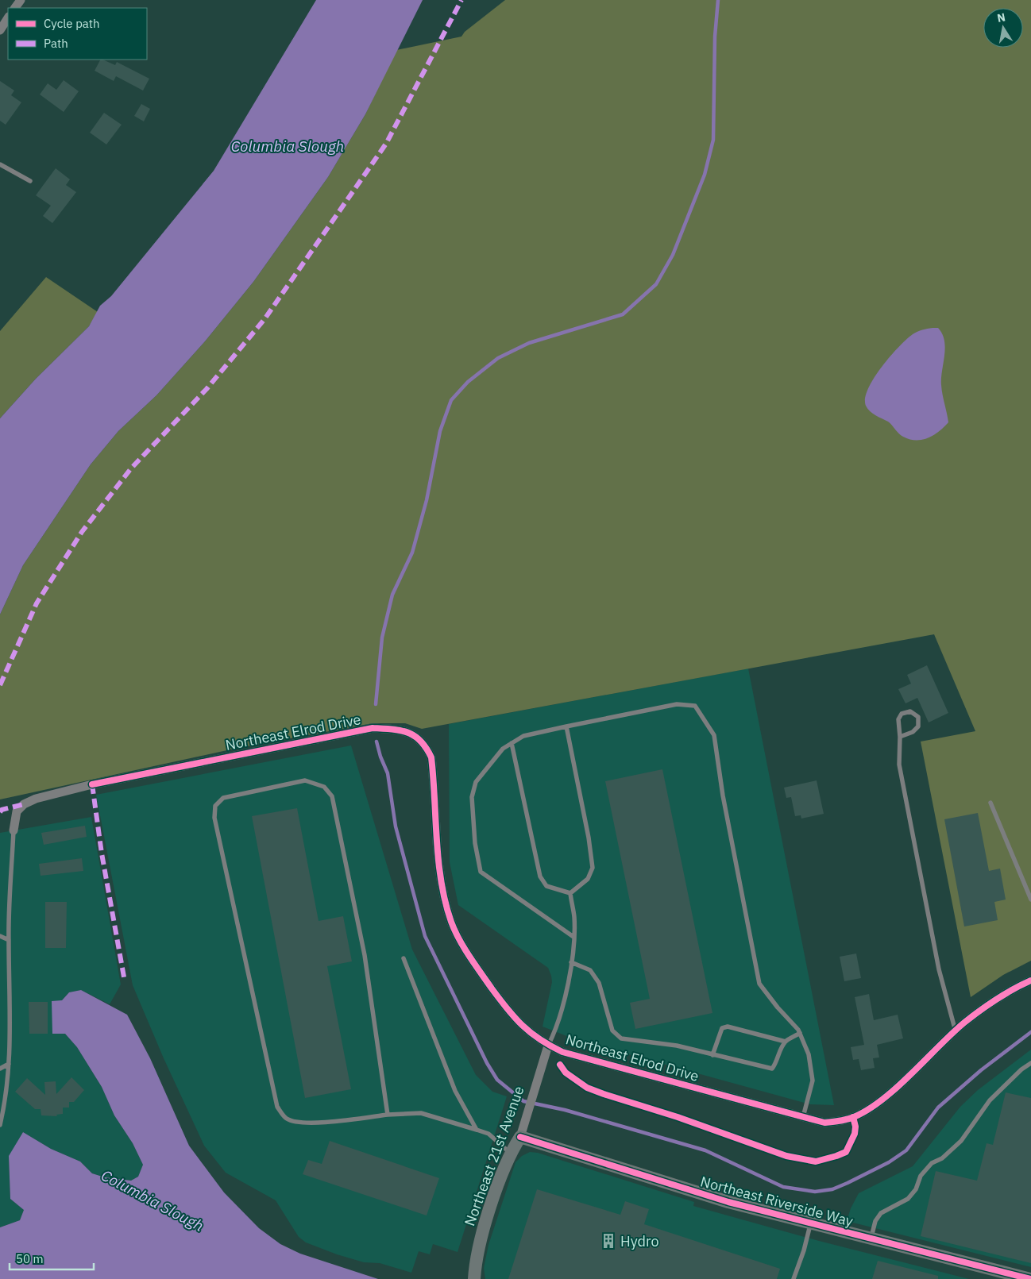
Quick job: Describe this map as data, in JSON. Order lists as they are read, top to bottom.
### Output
{
  "streets": {
    "street": ["Northeast Elrod Drive", "Northeast 21st Avenue", "Northeast Riverside Way"]
  },
  "crossings": [
    ["Northeast Elrod Drive", "Northeast 21st Avenue"],
    ["Northeast 21st Avenue", "Northeast Riverside Way"]
  ],
  "water": ["Columbia Slough"],
  "places": {
    "building": ["Hydro"]
  },
  "legend": ["Cycle path", "Path"],
  "scale_bar": "50 m",
  "north": "top"
}
